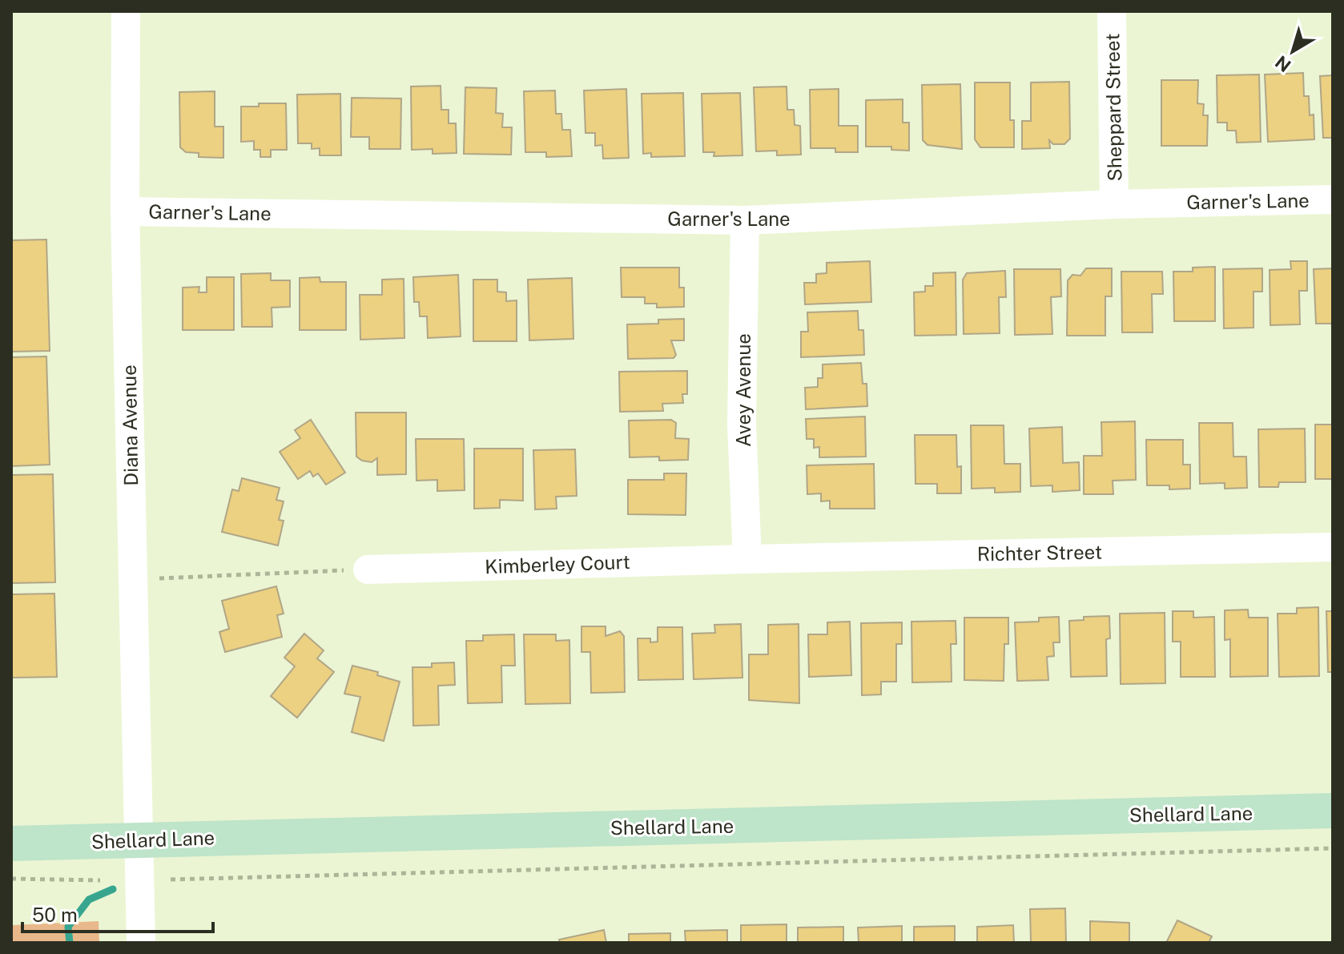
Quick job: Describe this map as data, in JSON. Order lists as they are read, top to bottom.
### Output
{
  "streets": {
    "main road": ["Shellard Lane"],
    "street": [
      "Sheppard Street",
      "Garner's Lane",
      "Avey Avenue",
      "Diana Avenue",
      "Richter Street",
      "Kimberley Court"
    ]
  },
  "crossings": [
    ["Sheppard Street", "Garner's Lane"],
    ["Garner's Lane", "Avey Avenue"],
    ["Garner's Lane", "Diana Avenue"],
    ["Avey Avenue", "Richter Street"],
    ["Avey Avenue", "Kimberley Court"],
    ["Diana Avenue", "Shellard Lane"],
    ["Richter Street", "Kimberley Court"]
  ],
  "scale_bar": "50 m",
  "north": "bottom left"
}
